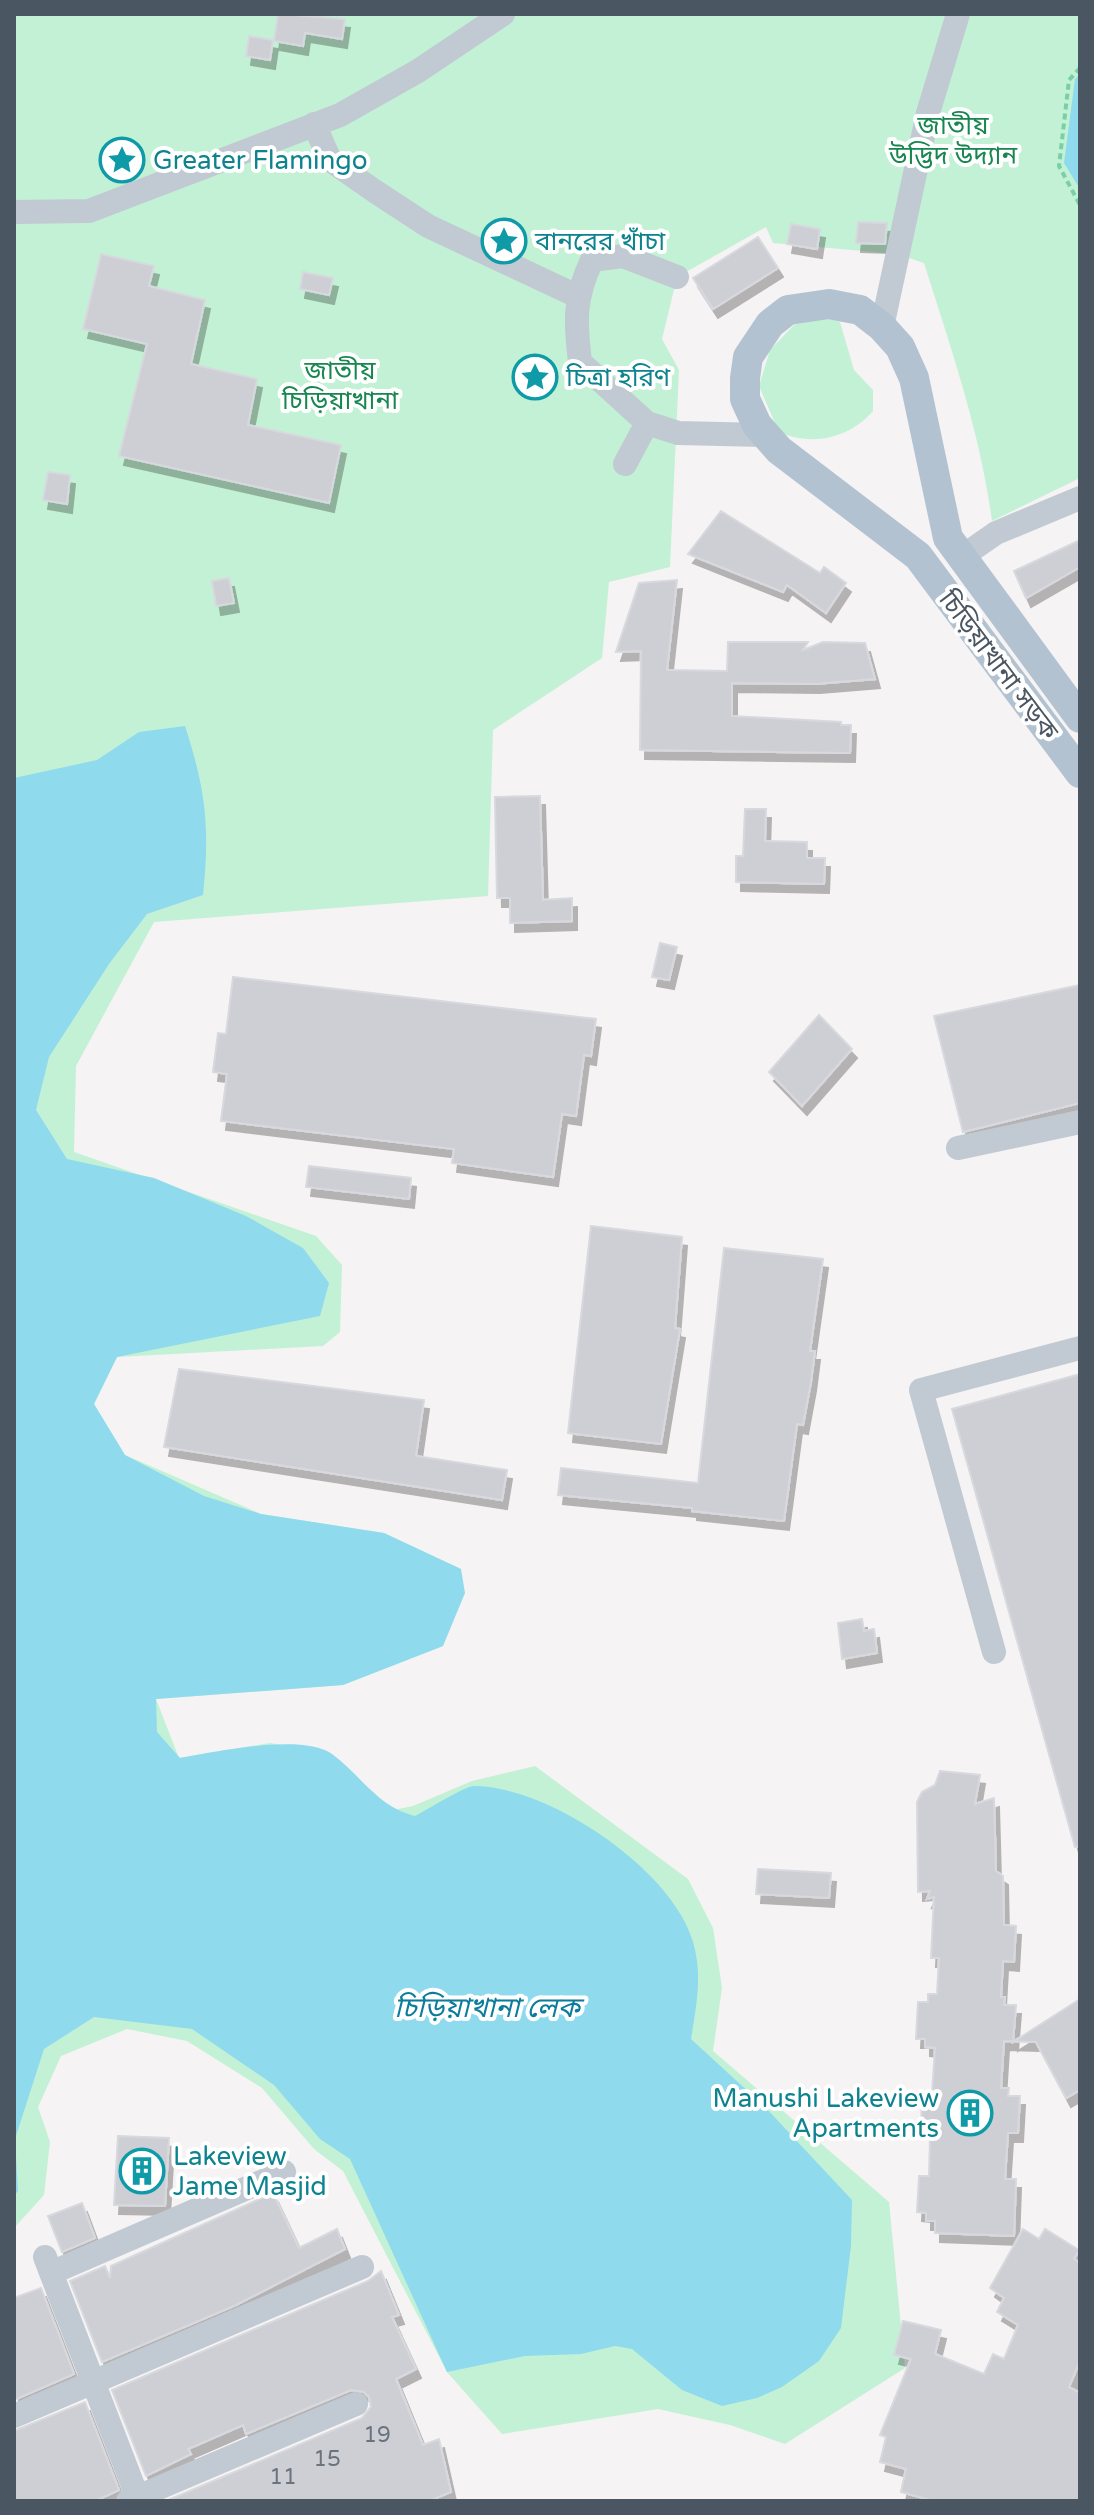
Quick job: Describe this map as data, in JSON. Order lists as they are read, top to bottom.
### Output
{
  "streets": {
    "main road": ["চিড়িয়াখানা সড়ক"]
  },
  "water": ["চিড়িয়াখানা লেক"],
  "parks": ["জাতীয় উদ্ভিদ উদ্যান", "জাতীয় চিড়িয়াখানা"],
  "places": {
    "place": ["Greater Flamingo", "বানরের খাঁচা", "চিত্রা হরিণ"],
    "building": ["Manushi Lakeview Apartments", "Lakeview Jame Masjid"]
  },
  "house_numbers": ["19", "15", "11"]
}
